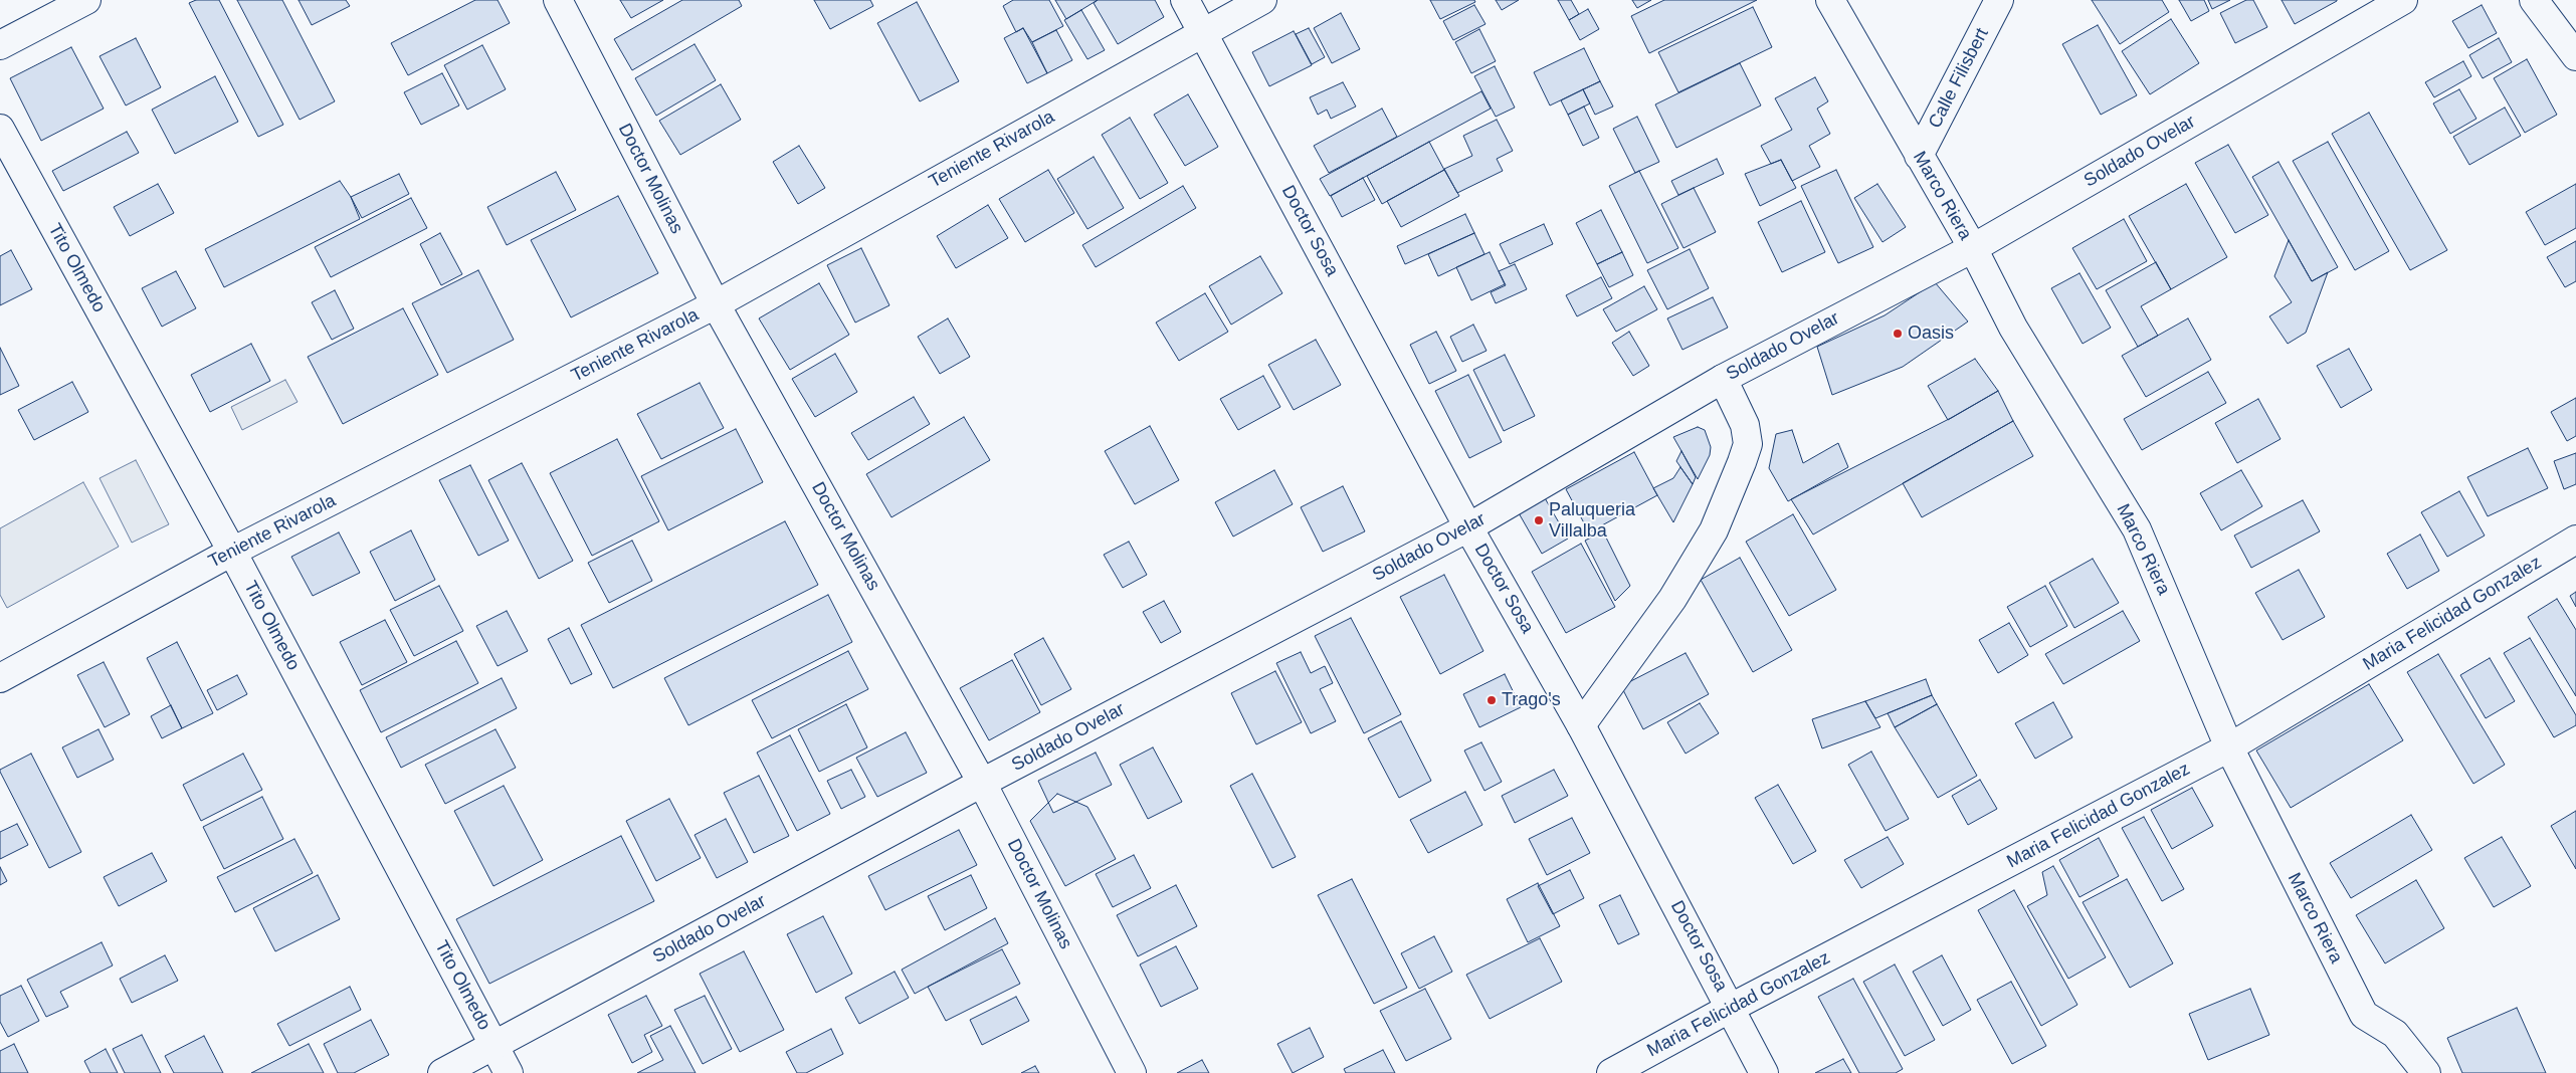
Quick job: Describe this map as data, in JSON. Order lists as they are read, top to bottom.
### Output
{
  "streets": {
    "street": [
      "Calle Filisbert",
      "Teniente Rivarola",
      "Soldado Ovelar",
      "Doctor Molinas",
      "Marco Riera",
      "Doctor Sosa",
      "Tito Olmedo",
      "Maria Felicidad Gonzalez"
    ]
  },
  "crossings": [
    ["Calle Filisbert", "Marco Riera"],
    ["Teniente Rivarola", "Doctor Molinas"],
    ["Teniente Rivarola", "Doctor Sosa"],
    ["Teniente Rivarola", "Tito Olmedo"],
    ["Soldado Ovelar", "Doctor Molinas"],
    ["Soldado Ovelar", "Marco Riera"],
    ["Soldado Ovelar", "Doctor Sosa"],
    ["Soldado Ovelar", "Tito Olmedo"],
    ["Marco Riera", "Maria Felicidad Gonzalez"],
    ["Doctor Sosa", "Maria Felicidad Gonzalez"]
  ],
  "places": ["Oasis", "Paluqueria Villalba", "Trago's"]
}
